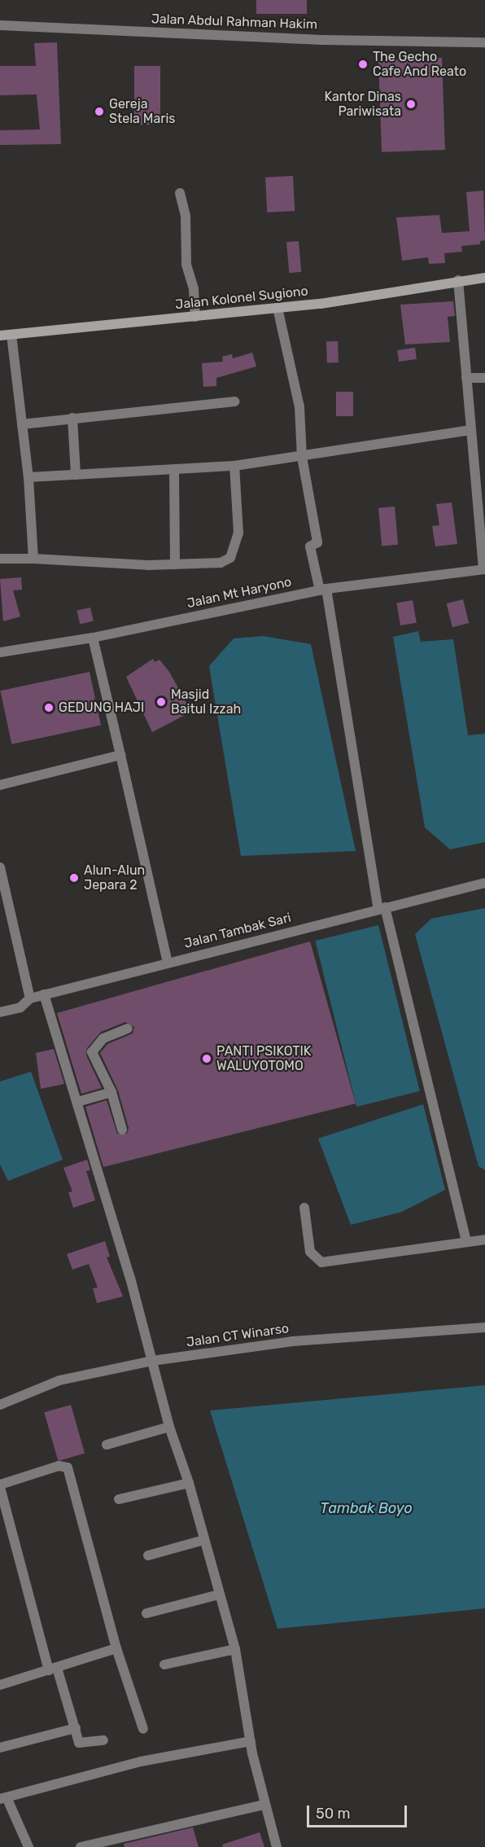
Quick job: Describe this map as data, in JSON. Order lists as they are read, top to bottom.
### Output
{
  "streets": {
    "main road": ["Jalan Kolonel Sugiono"],
    "street": [
      "Jalan Abdul Rahman Hakim",
      "Jalan Mt Haryono",
      "Jalan Tambak Sari",
      "Jalan CT Winarso"
    ]
  },
  "water": ["Tambak Boyo"],
  "places": [
    "The Gecho Cafe And Reato",
    "Kantor Dinas Pariwisata",
    "Gereja Stela Maris",
    "Masjid Baitul Izzah",
    "GEDUNG HAJI",
    "Alun-Alun Jepara 2",
    "PANTI PSIKOTIK WALUYOTOMO"
  ],
  "scale_bar": "50 m"
}
